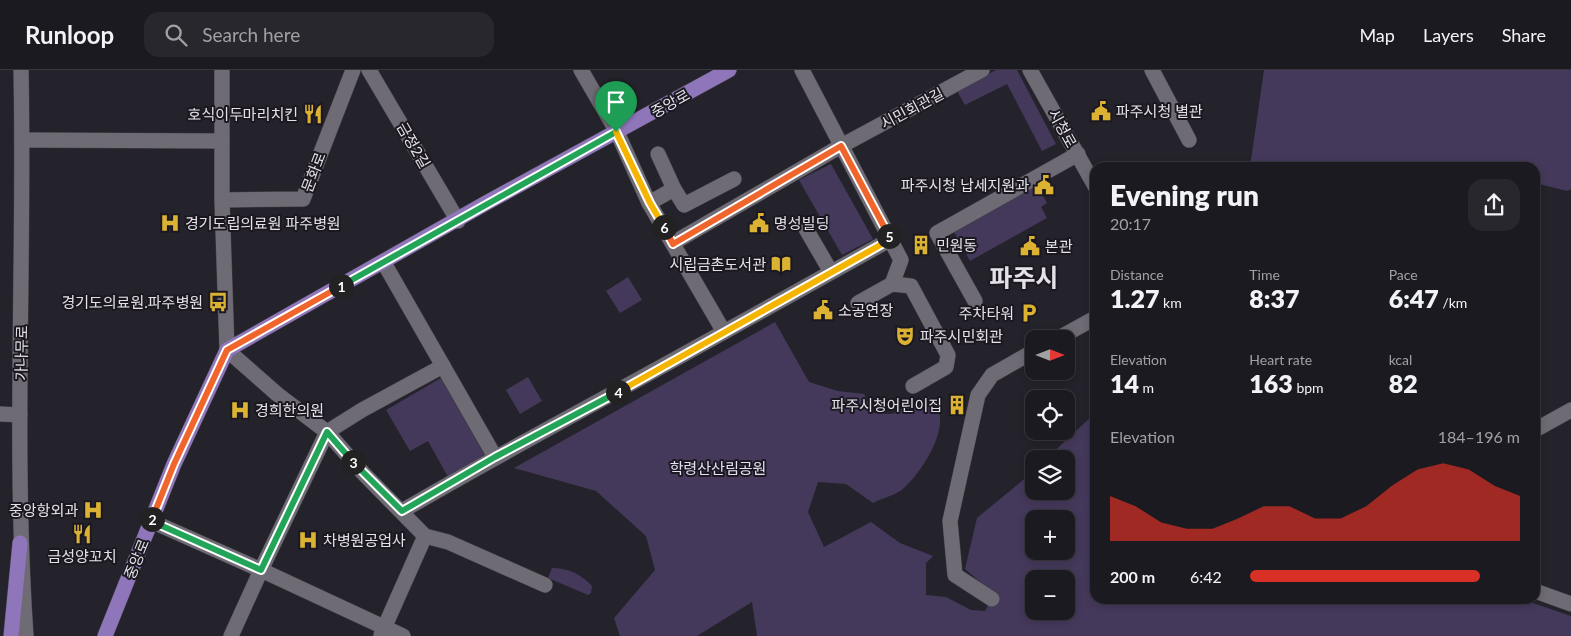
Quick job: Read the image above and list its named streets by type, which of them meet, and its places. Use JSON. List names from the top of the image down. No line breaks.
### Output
{"streets":{"main road":["중앙로"],"street":["시민회관길","시청로","금정2길","문화로","가나무로"]},"crossings":[["중앙로","금정2길"]],"districts":["파주시"],"parks":["학령산산림공원"],"places":{"public building":["파주시청 별관","파주시청 납세지원과","명성빌딩","본관","소공연장"],"restaurant":["호식이두마리치킨","금성양꼬치"],"hospital":["경기도립의료원 파주병원","경희한의원","중앙항외과","차병원공업사"],"building":["민원동","파주시청어린이집"],"library":["시립금촌도서관"],"bus stop":["경기도의료원.파주병원"],"parking":["주차타워"],"theatre":["파주시민회관"]},"north":"right","page":{"header":"Runloop","search":"Search here","nav":["Map","Layers","Share"],"heading":["Evening run","20:17"],"pins":["6","5","1","4","3","2"],"stats":[["Distance","1.27 km"],["Time","8:37"],["Pace","6:47 /km"],["Elevation","14 m"],["Heart rate","163 bpm"],["kcal","82"]],"map_buttons":["+","−"],"chart":["Elevation","184–196 m"],"list":[{"name":"200 m","note":"6:42"}]}}
